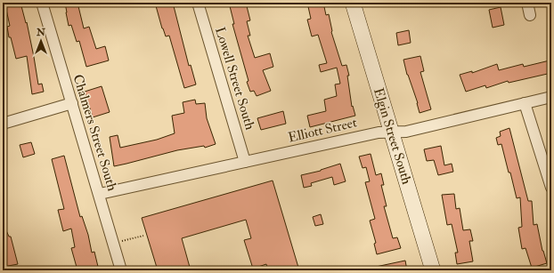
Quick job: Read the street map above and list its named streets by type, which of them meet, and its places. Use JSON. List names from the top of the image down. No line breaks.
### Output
{"streets":{"street":["Lowell Street South","Elliott Street","Chalmers Street South","Elgin Street South"]},"crossings":[["Lowell Street South","Elliott Street"],["Elliott Street","Chalmers Street South"],["Elliott Street","Elgin Street South"]],"north":"top"}
